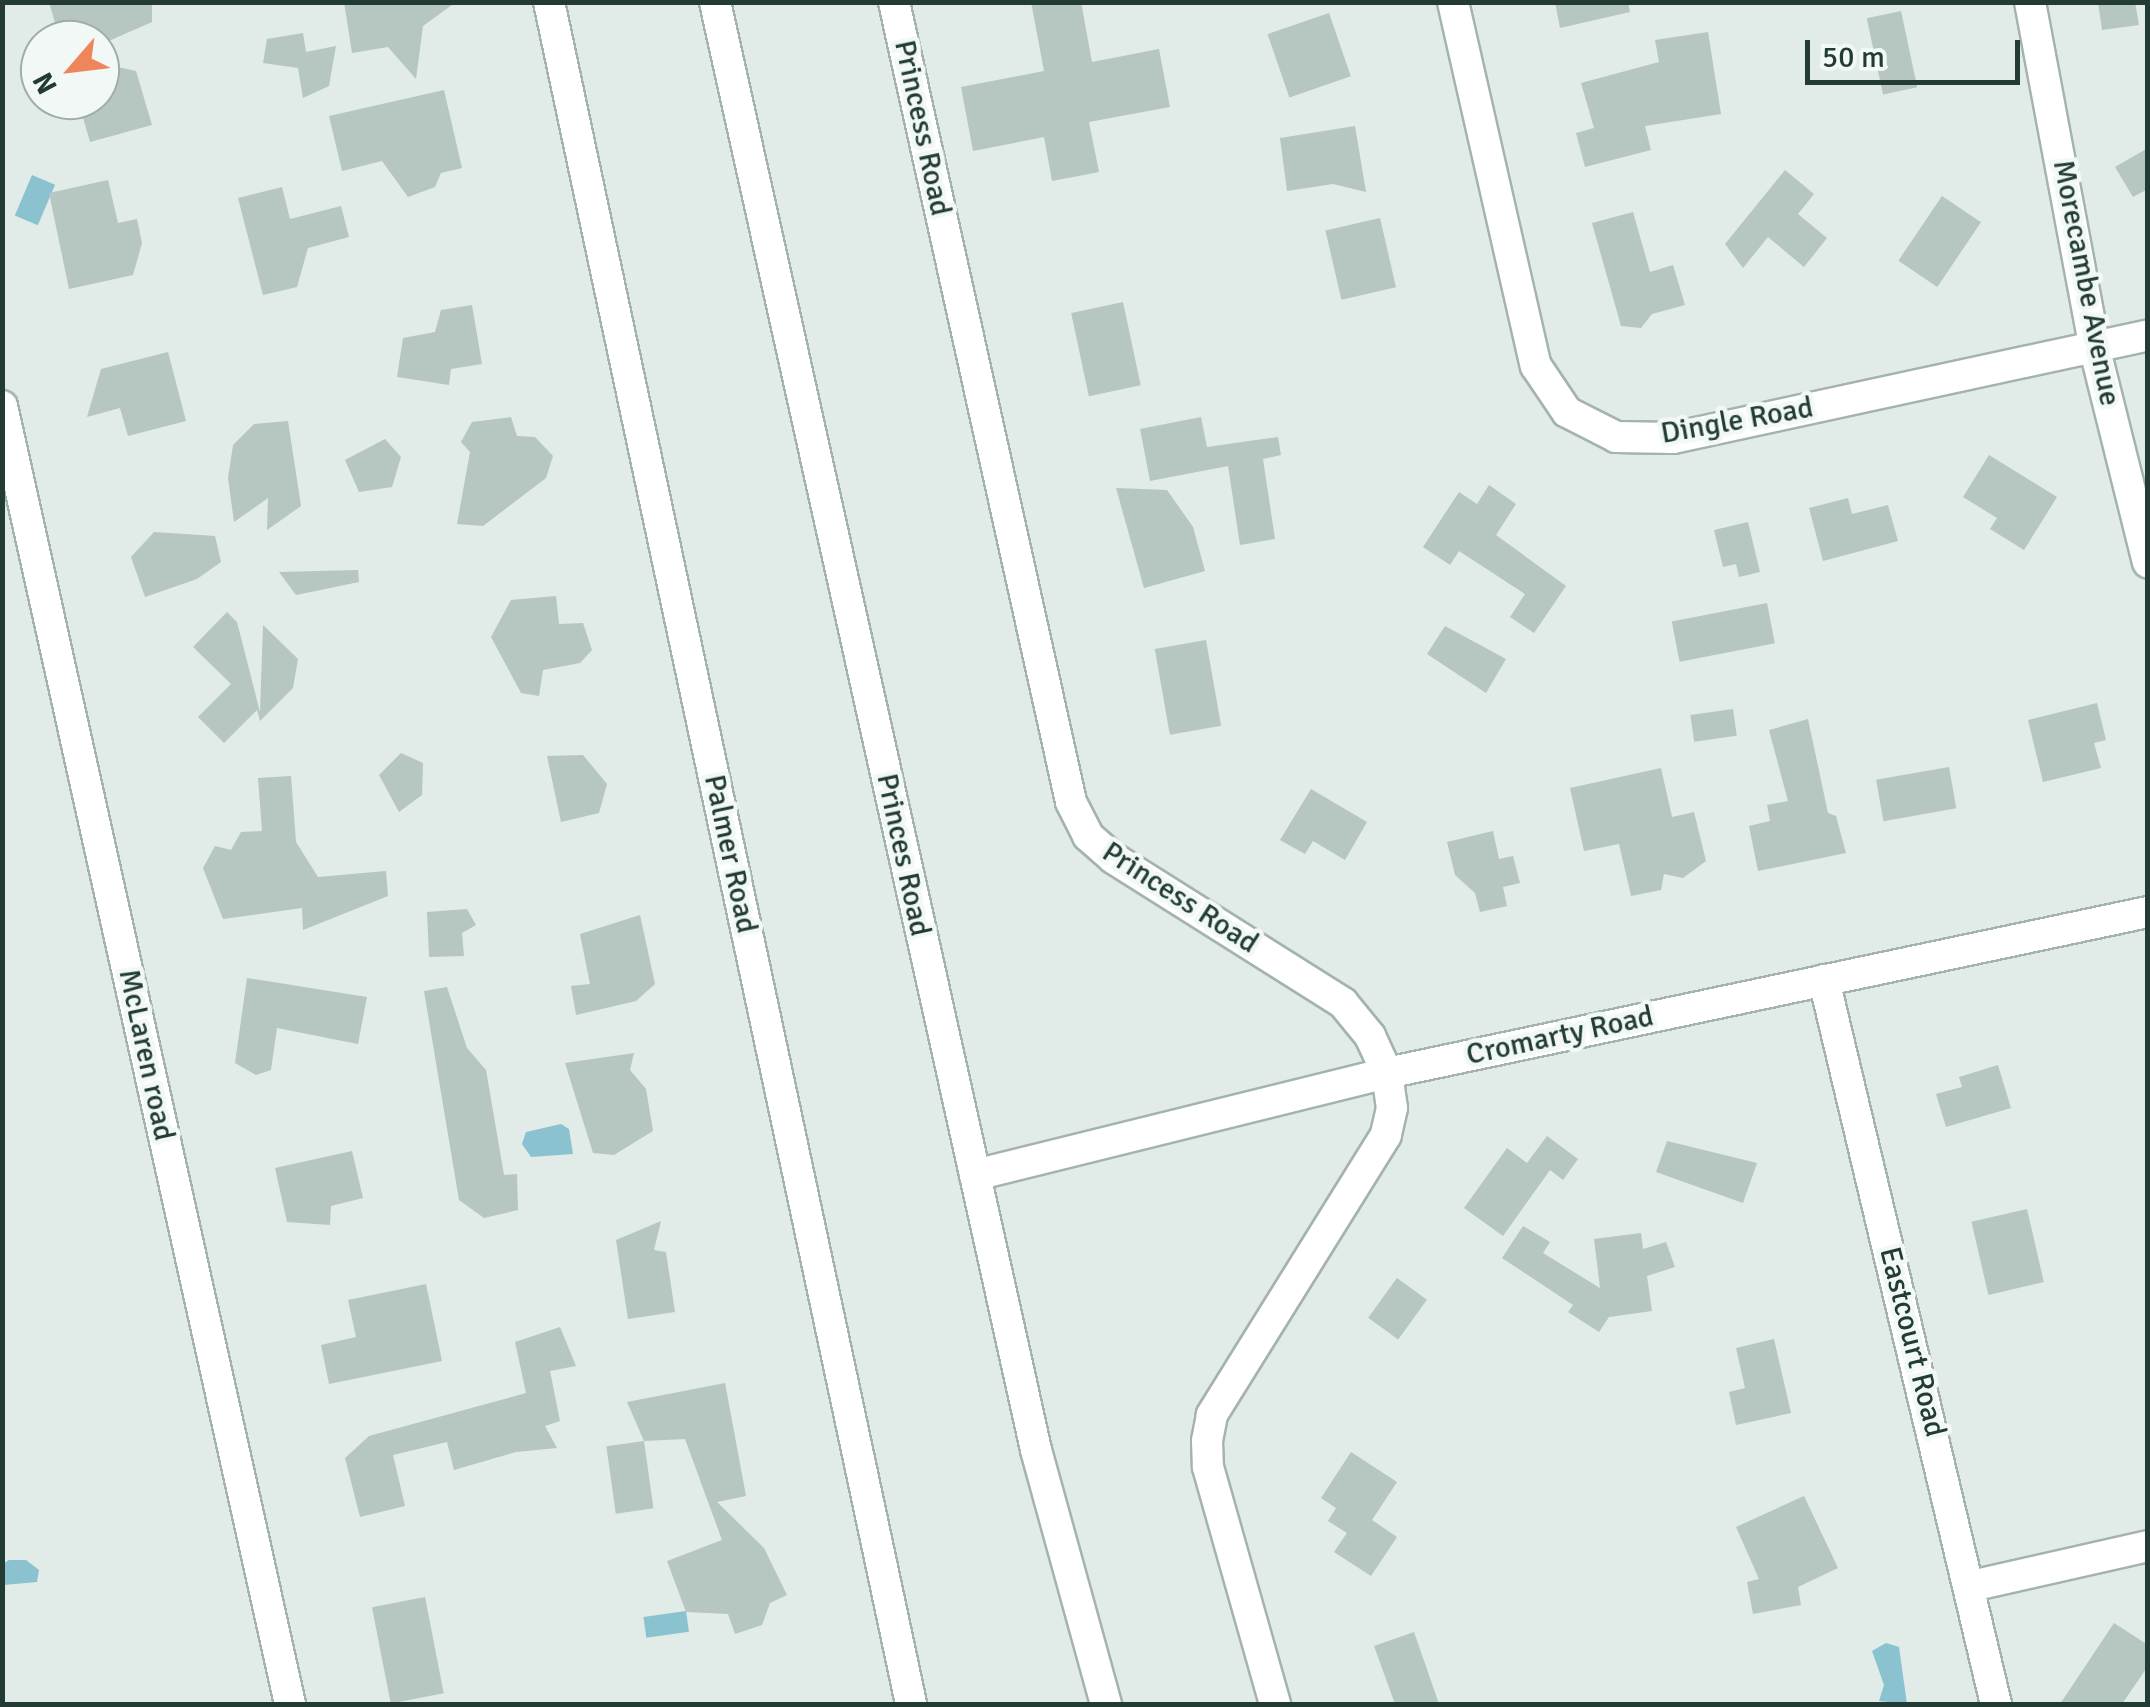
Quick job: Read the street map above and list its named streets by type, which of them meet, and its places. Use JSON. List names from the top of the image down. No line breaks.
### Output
{"streets":{"street":["Princess Road","Morecambe Avenue","Dingle Road","Palmer Road","Princes Road","Cromarty Road","McLaren road","Eastcourt Road"]},"crossings":[["Princess Road","Cromarty Road"],["Morecambe Avenue","Dingle Road"],["Princes Road","Cromarty Road"],["Cromarty Road","Eastcourt Road"]],"scale_bar":"50 m","north":"bottom left"}
